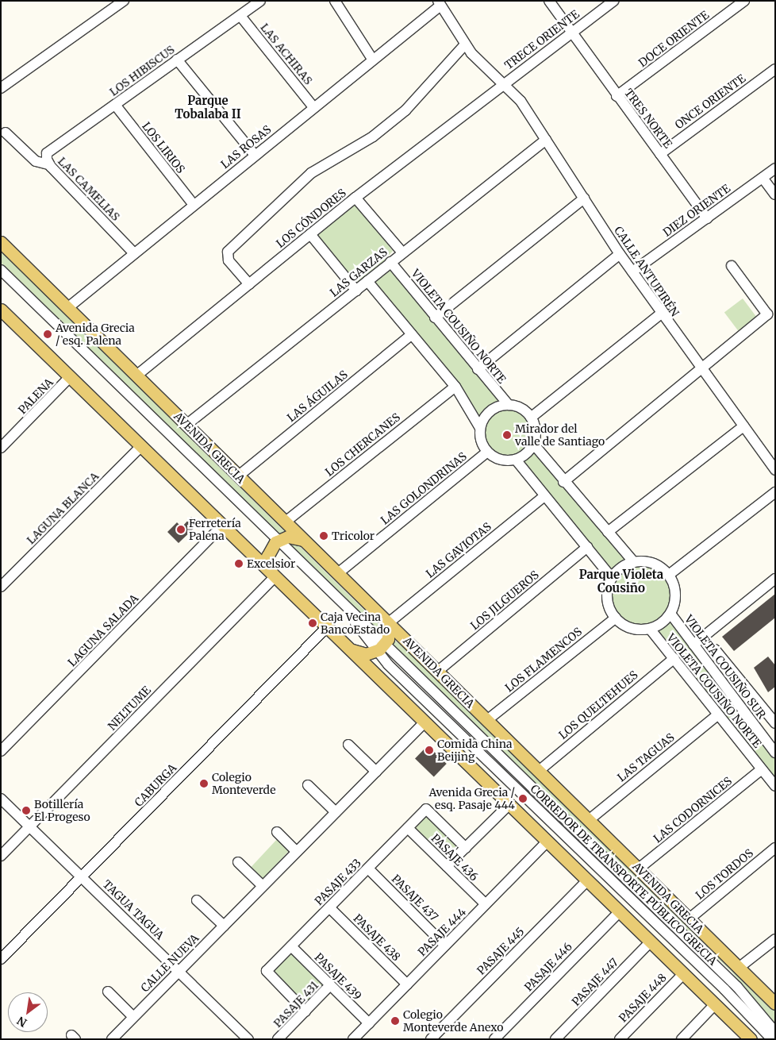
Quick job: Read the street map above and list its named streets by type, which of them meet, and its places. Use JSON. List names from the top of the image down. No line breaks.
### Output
{"streets":{"main road":["AVENIDA GRECIA"],"street":["DOCE ORIENTE","TRECE ORIENTE","LAS ACHIRAS","LOS HIBISCUS","ONCE ORIENTE","TRES NORTE","LAS ROSAS","LOS LIRIOS","LAS CAMELIAS","DIEZ ORIENTE","LOS CÓNDORES","CALLE ANTUPIRÉN","LAS GARZAS","VIOLETA COUSIÑO NORTE","PALENA","LAS ÁGUILAS","LOS CHERCANES","LAS GOLONDRINAS","LAGUNA BLANCA","LAS GAVIOTAS","LOS JILGUEROS","LAGUNA SALADA","LOS FLAMENCOS","VIOLETA COUSIÑO SUR","LOS QUELTEHUES","NELTUME","LAS TAGUAS","CABURGA","LAS CODORNICES","PASAJE 436","LOS TORDOS","CORREDOR DE TRANSPORTE PÚBLICO GRECIA","PASAJE 433","PASAJE 437","TAGUA TAGUA","PASAJE 444","PASAJE 438","PASAJE 445","CALLE NUEVA","PASAJE 446","PASAJE 439","PASAJE 447","PASAJE 448","PASAJE 431"]},"crossings":[["DOCE ORIENTE","TRES NORTE"],["TRECE ORIENTE","TRES NORTE"],["TRECE ORIENTE","LOS CÓNDORES"],["TRECE ORIENTE","CALLE ANTUPIRÉN"],["LAS ACHIRAS","LOS HIBISCUS"],["LAS ACHIRAS","LAS ROSAS"],["LOS HIBISCUS","LOS LIRIOS"],["LOS HIBISCUS","LAS CAMELIAS"],["ONCE ORIENTE","TRES NORTE"],["TRES NORTE","DIEZ ORIENTE"],["LAS ROSAS","LOS LIRIOS"],["LAS ROSAS","LAS CAMELIAS"],["LAS ROSAS","CALLE ANTUPIRÉN"],["LAS ROSAS","AVENIDA GRECIA"],["DIEZ ORIENTE","CALLE ANTUPIRÉN"],["LOS CÓNDORES","CALLE ANTUPIRÉN"],["LOS CÓNDORES","AVENIDA GRECIA"],["CALLE ANTUPIRÉN","LAS GARZAS"],["LAS GARZAS","VIOLETA COUSIÑO NORTE"],["LAS GARZAS","AVENIDA GRECIA"],["VIOLETA COUSIÑO NORTE","LAS GOLONDRINAS"],["VIOLETA COUSIÑO NORTE","LOS FLAMENCOS"],["VIOLETA COUSIÑO NORTE","VIOLETA COUSIÑO SUR"],["VIOLETA COUSIÑO NORTE","LOS QUELTEHUES"],["VIOLETA COUSIÑO NORTE","LAS TAGUAS"],["VIOLETA COUSIÑO NORTE","LAS CODORNICES"],["LAS ÁGUILAS","AVENIDA GRECIA"],["LOS CHERCANES","AVENIDA GRECIA"],["AVENIDA GRECIA","LAS GOLONDRINAS"],["AVENIDA GRECIA","LAS GAVIOTAS"],["AVENIDA GRECIA","LOS JILGUEROS"],["AVENIDA GRECIA","LOS FLAMENCOS"],["AVENIDA GRECIA","LOS QUELTEHUES"],["AVENIDA GRECIA","LAS TAGUAS"],["AVENIDA GRECIA","LAS CODORNICES"],["AVENIDA GRECIA","LOS TORDOS"],["LOS FLAMENCOS","VIOLETA COUSIÑO SUR"],["NELTUME","TAGUA TAGUA"],["CABURGA","TAGUA TAGUA"],["PASAJE 436","PASAJE 433"],["PASAJE 436","PASAJE 444"],["PASAJE 433","PASAJE 437"],["PASAJE 433","PASAJE 438"],["PASAJE 433","PASAJE 439"],["PASAJE 433","PASAJE 431"],["PASAJE 437","PASAJE 444"],["TAGUA TAGUA","CALLE NUEVA"],["PASAJE 444","PASAJE 438"],["PASAJE 444","PASAJE 439"],["PASAJE 439","PASAJE 431"]],"districts":["Parque Tobalaba II","Parque Violeta Cousiño"],"places":["Avenida Grecia / esq. Palena","Mirador del valle de Santiago","Ferretería Palena","Tricolor","Excelsior","Caja Vecina BancoEstado","Comida China Beijing","Colegio Monteverde","Avenida Grecia / esq. Pasaje 444","Botillería El Progeso","Colegio Monteverde Anexo"],"north":"bottom left"}
